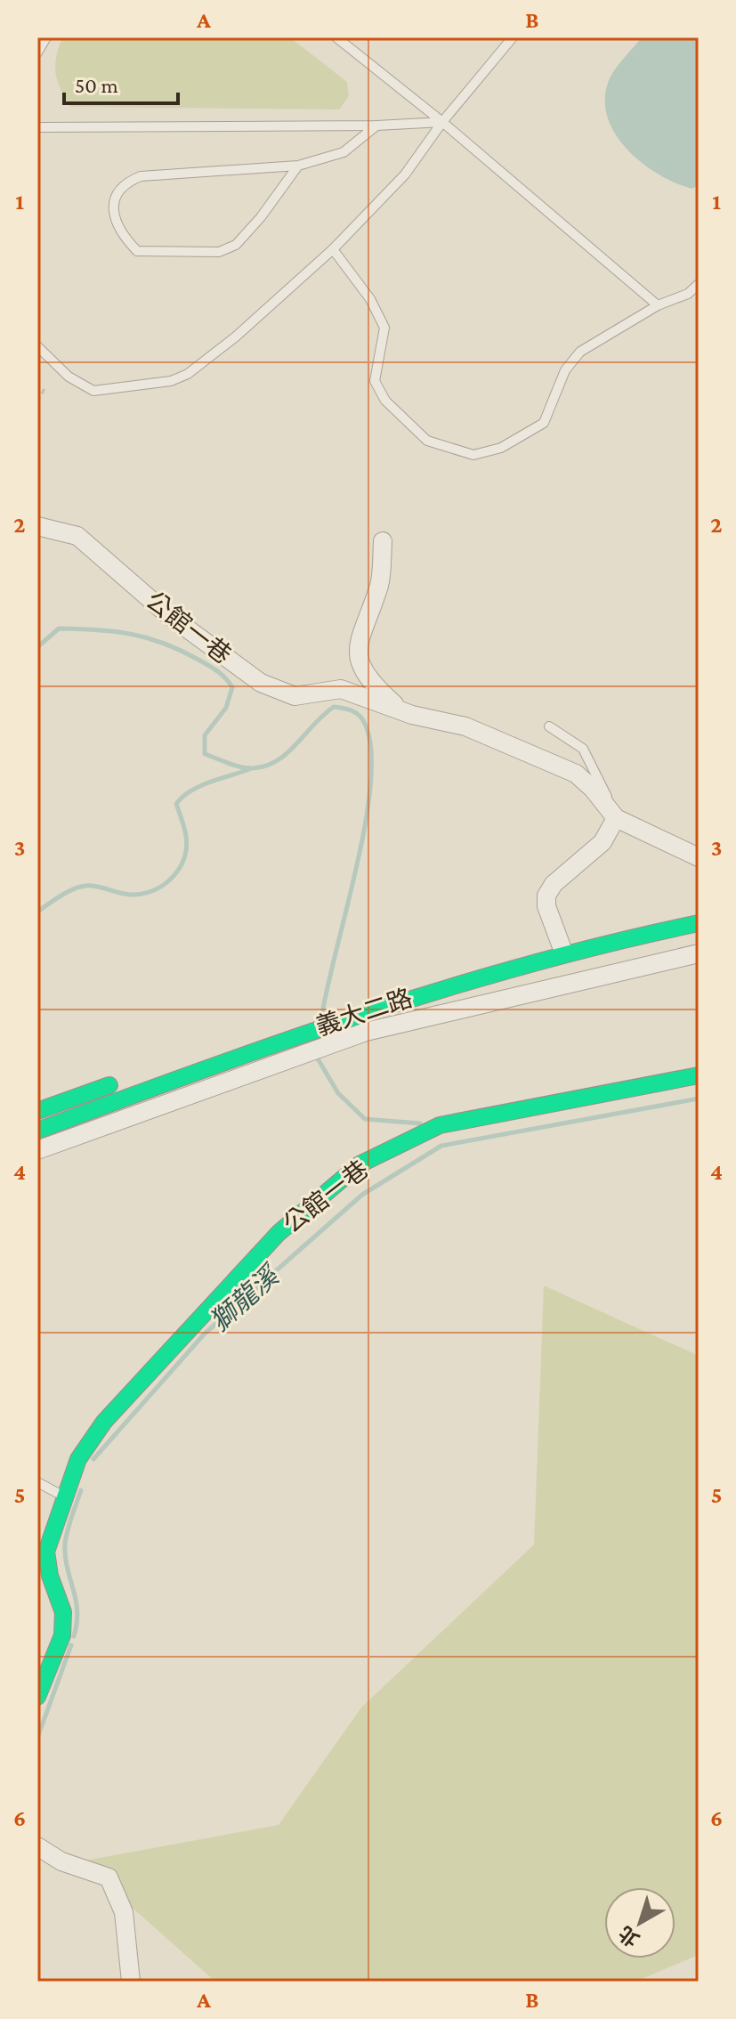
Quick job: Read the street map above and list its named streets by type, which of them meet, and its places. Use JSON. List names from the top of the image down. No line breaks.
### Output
{"streets":{"street":["公館一巷","義大二路"]},"water":["獅龍溪"],"scale_bar":"50 m","north":"bottom left","grid":{"columns":["A","B"],"rows":["1","2","3","4","5","6"]}}
